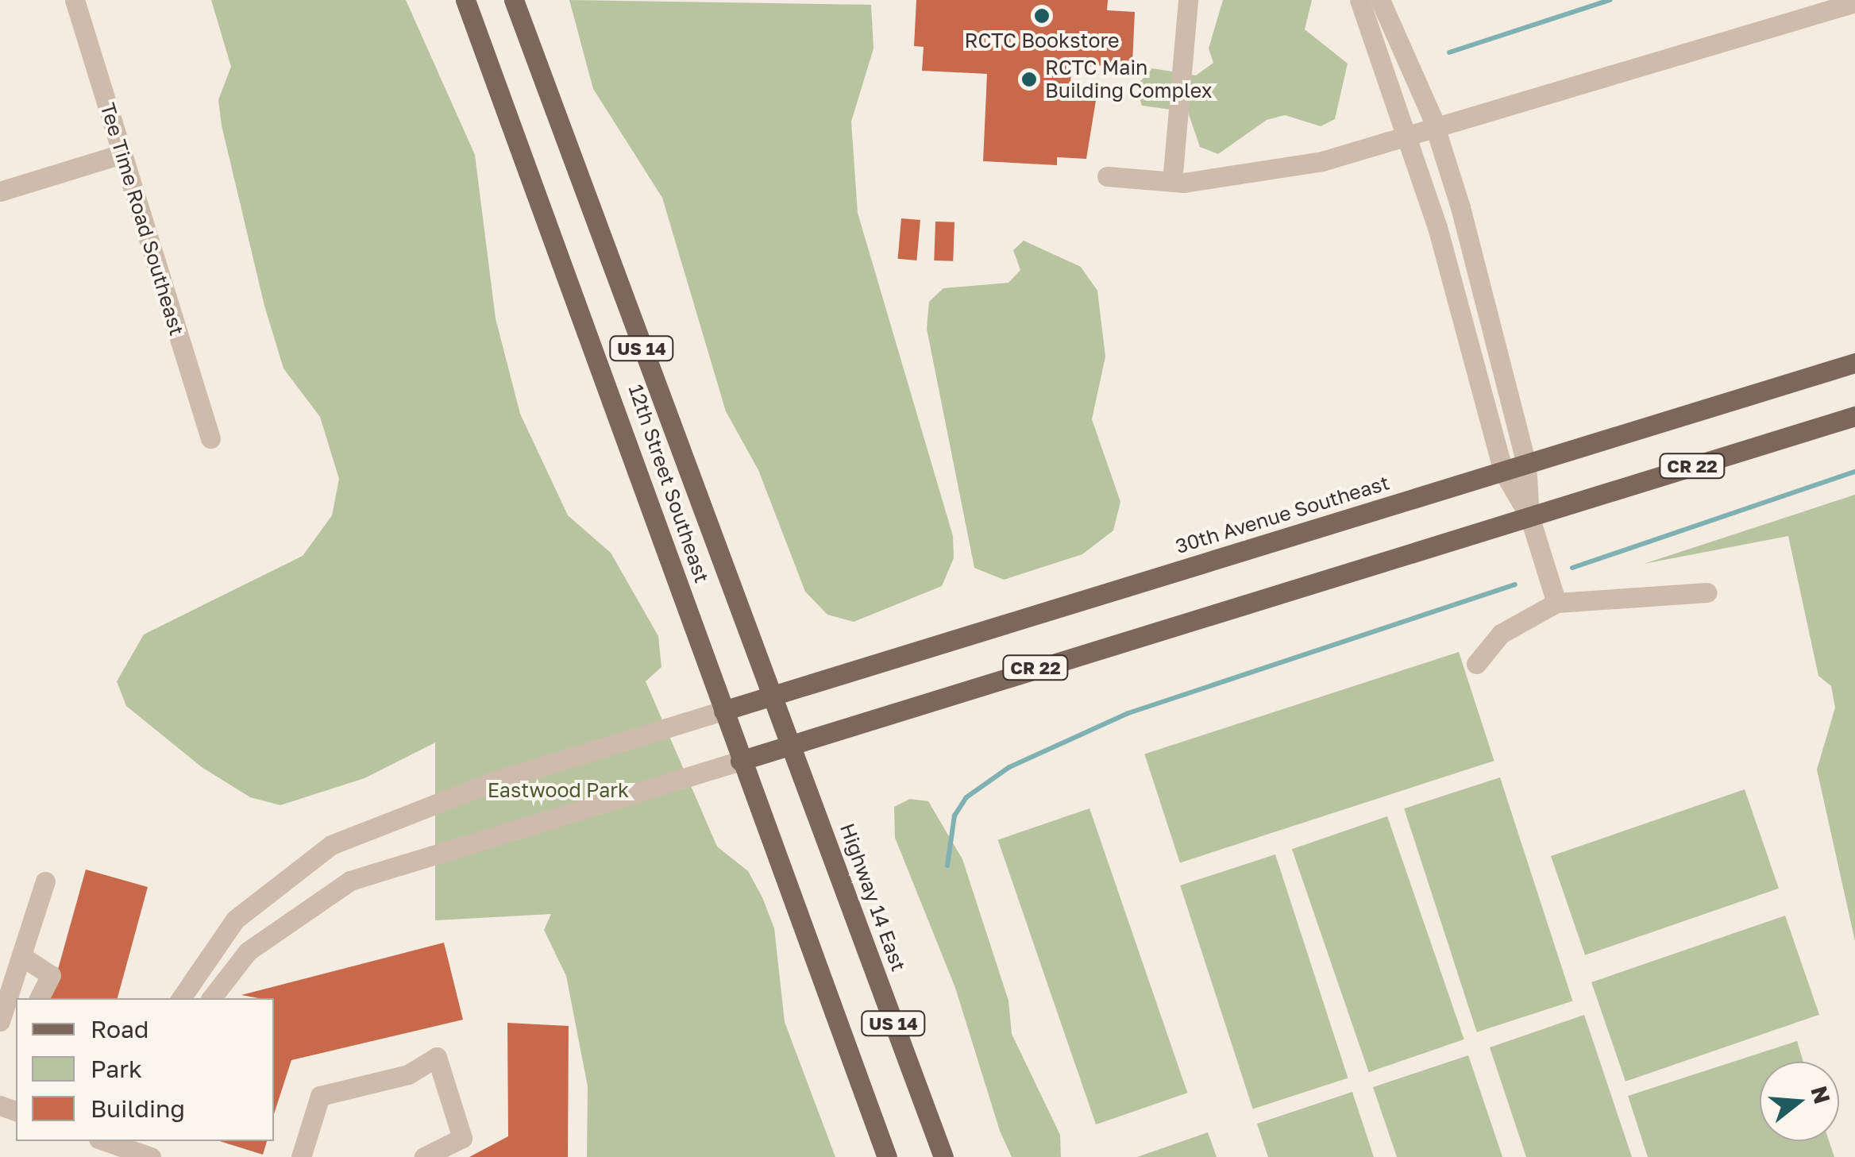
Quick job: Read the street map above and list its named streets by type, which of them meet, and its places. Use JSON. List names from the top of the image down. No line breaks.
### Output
{"streets":{"main road":["US 14","CR 22","12th Street Southeast","30th Avenue Southeast","Highway 14 East"],"street":["Tee Time Road Southeast"]},"crossings":[["US 14","CR 22"],["US 14","12th Street Southeast"],["CR 22","12th Street Southeast"],["CR 22","Highway 14 East"],["12th Street Southeast","30th Avenue Southeast"],["12th Street Southeast","Highway 14 East"]],"parks":["Eastwood Park"],"places":["RCTC Bookstore","RCTC Main Building Complex"],"legend":["Road","Park","Building"],"north":"right"}
